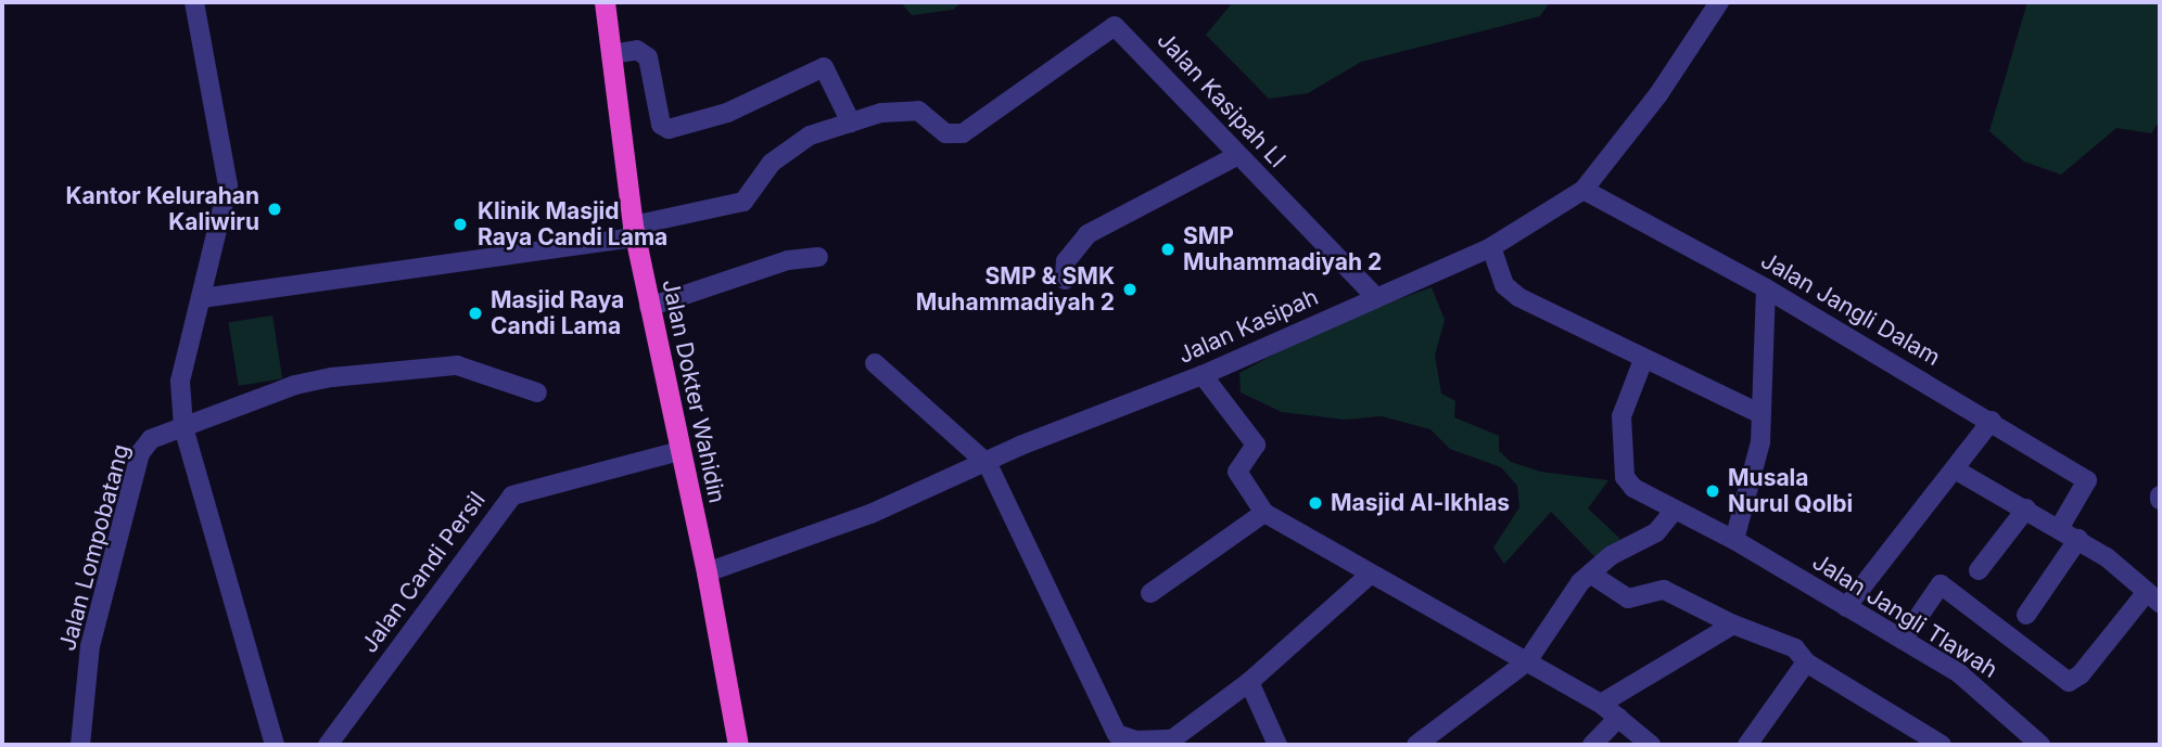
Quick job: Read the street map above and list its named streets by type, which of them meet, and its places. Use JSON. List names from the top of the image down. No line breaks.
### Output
{"streets":{"highway":["Jalan Dokter Wahidin"],"street":["Jalan Kasipah Ll","Jalan Jangli Dalam","Jalan Kasipah","Jalan Lompobatang","Jalan Candi Persil","Jalan Jangli Tlawah"]},"crossings":[["Jalan Kasipah Ll","Jalan Kasipah"],["Jalan Kasipah Ll","Jalan Dokter Wahidin"],["Jalan Jangli Dalam","Jalan Kasipah"],["Jalan Kasipah","Jalan Dokter Wahidin"],["Jalan Dokter Wahidin","Jalan Candi Persil"]],"places":["Kantor Kelurahan Kaliwiru","Klinik Masjid Raya Candi Lama","SMP Muhammadiyah 2","SMP & SMK Muhammadiyah 2","Masjid Raya Candi Lama","Musala Nurul Qolbi","Masjid Al-Ikhlas"]}
